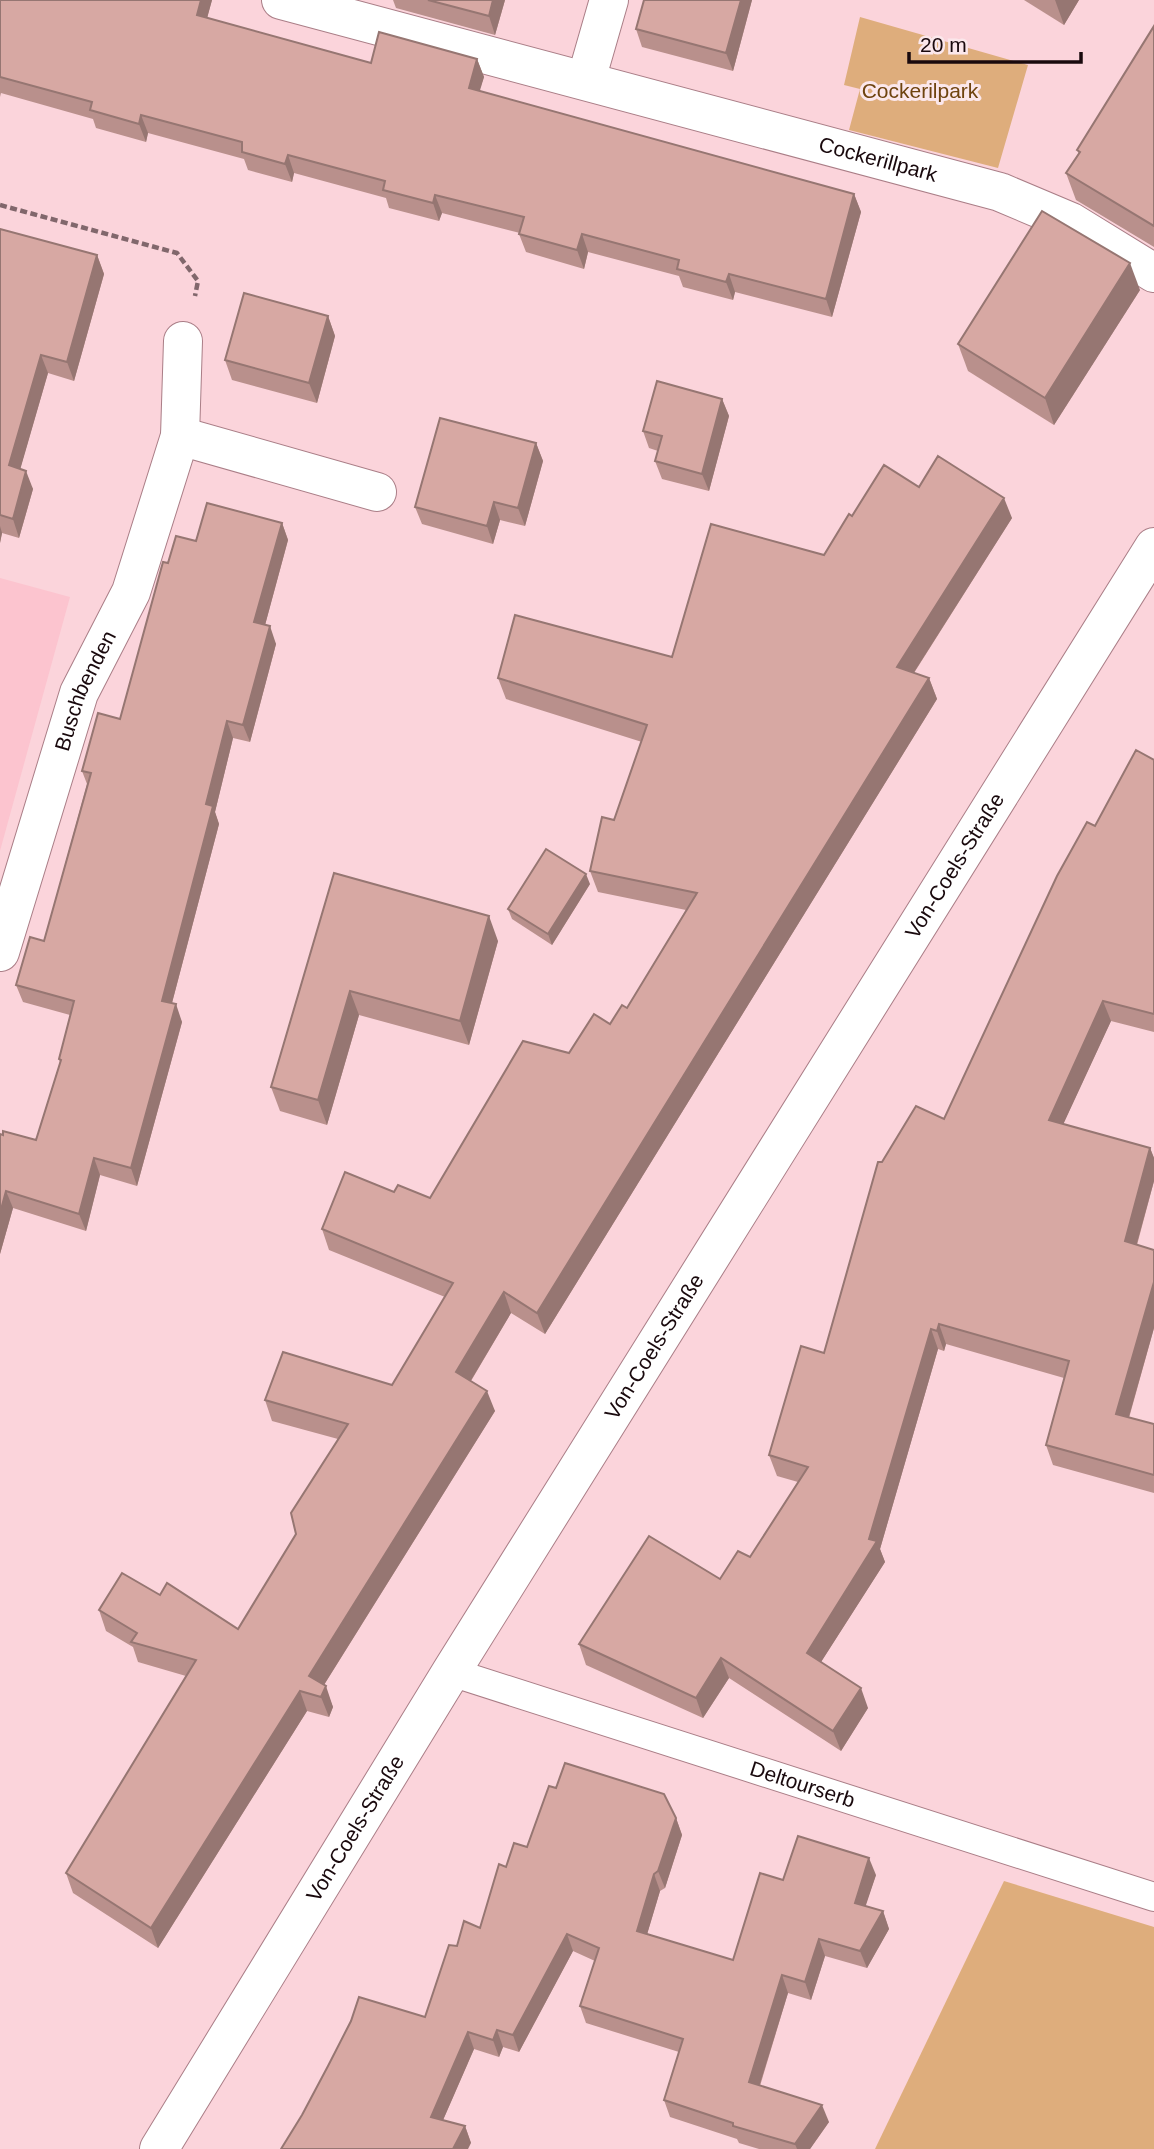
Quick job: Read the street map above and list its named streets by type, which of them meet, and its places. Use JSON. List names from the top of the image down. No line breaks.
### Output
{"streets":{"street":["Cockerillpark","Buschbenden","Von-Coels-Straße"],"lane":["Deltourserb"]},"crossings":[["Von-Coels-Straße","Deltourserb"]],"parks":["Cockerilpark"],"scale_bar":"20 m"}
